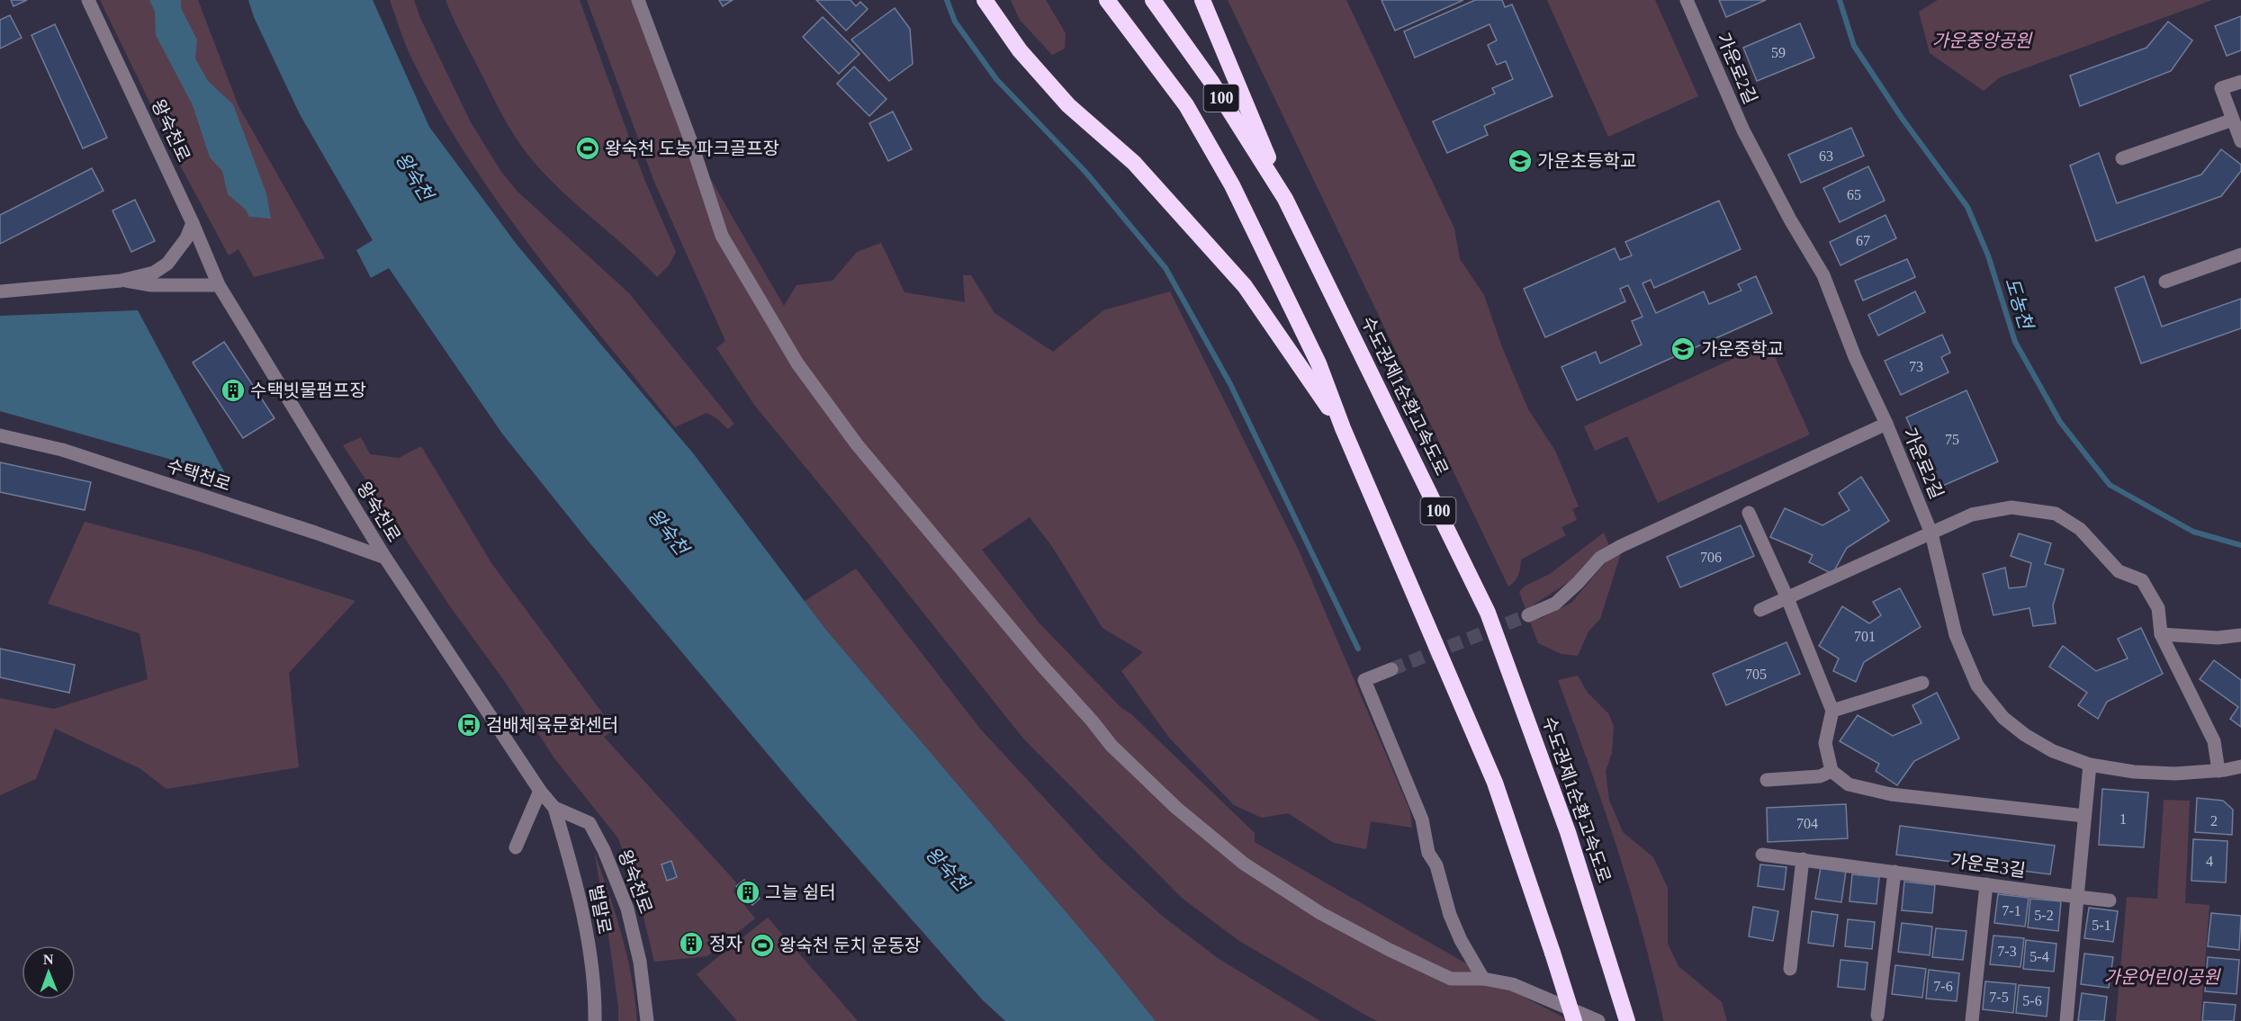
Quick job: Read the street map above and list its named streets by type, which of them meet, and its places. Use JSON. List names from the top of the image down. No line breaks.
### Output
{"streets":{"highway":["100","수도권제1순환고속도로"],"street":["가운로2길","왕숙천로","수택천로","가운로3길","벌말로"]},"crossings":[["왕숙천로","수택천로"],["왕숙천로","벌말로"]],"water":["왕숙천","도농천"],"parks":["가운중앙공원","가운어린이공원"],"places":{"sports":["왕숙천 도농 파크골프장","왕숙천 둔치 운동장"],"school or university":["가운초등학교","가운중학교"],"building":["수택빗물펌프장","그늘 쉼터","정자"],"bus stop":["검배체육문화센터"]},"house_numbers":["59","63","65","67","73","75","706","701","705","1","2","704","4","7-1","5-2","5-1","7-3","5-4","7-6","7-5","5-6"],"north":"top"}
